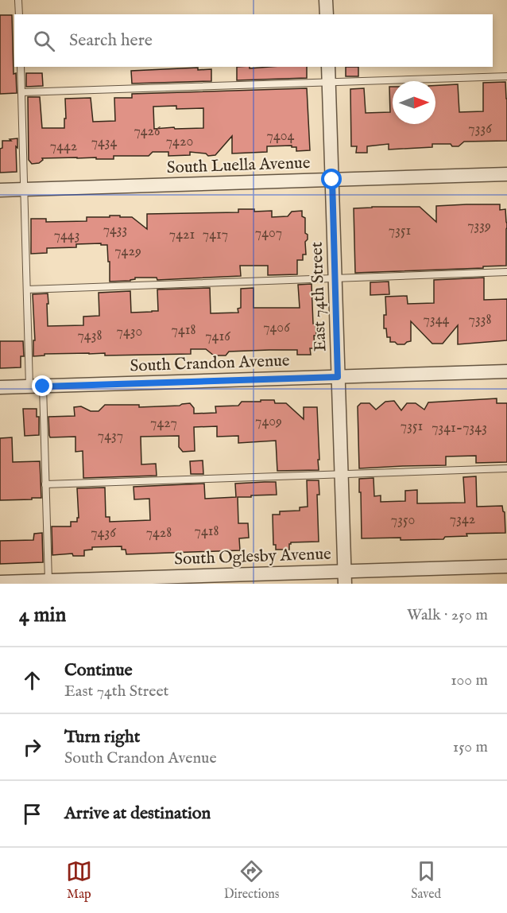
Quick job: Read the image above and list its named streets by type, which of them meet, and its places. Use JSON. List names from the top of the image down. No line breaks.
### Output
{"streets":{"street":["South Luella Avenue","East 74th Street","South Crandon Avenue","South Oglesby Avenue"]},"crossings":[["South Luella Avenue","East 74th Street"],["East 74th Street","South Crandon Avenue"],["East 74th Street","South Oglesby Avenue"]],"house_numbers":["7336","7426","7404","7420","7434","7442","7339","7433","7351","7407","7421","7417","7443","7429","7344","7338","7406","7418","7430","7438","7416","7409","7427","7351","7341-7343","7437","7342","7350","7418","7436","7428"],"north":"right","page":{"search":"Search here","heading":["4 min","Walk · 250 m"],"list":[["Continue","East 74th Street","100 m"],["Turn right","South Crandon Avenue","150 m"],"Arrive at destination"],"nav":["Map","Directions","Saved"]}}
